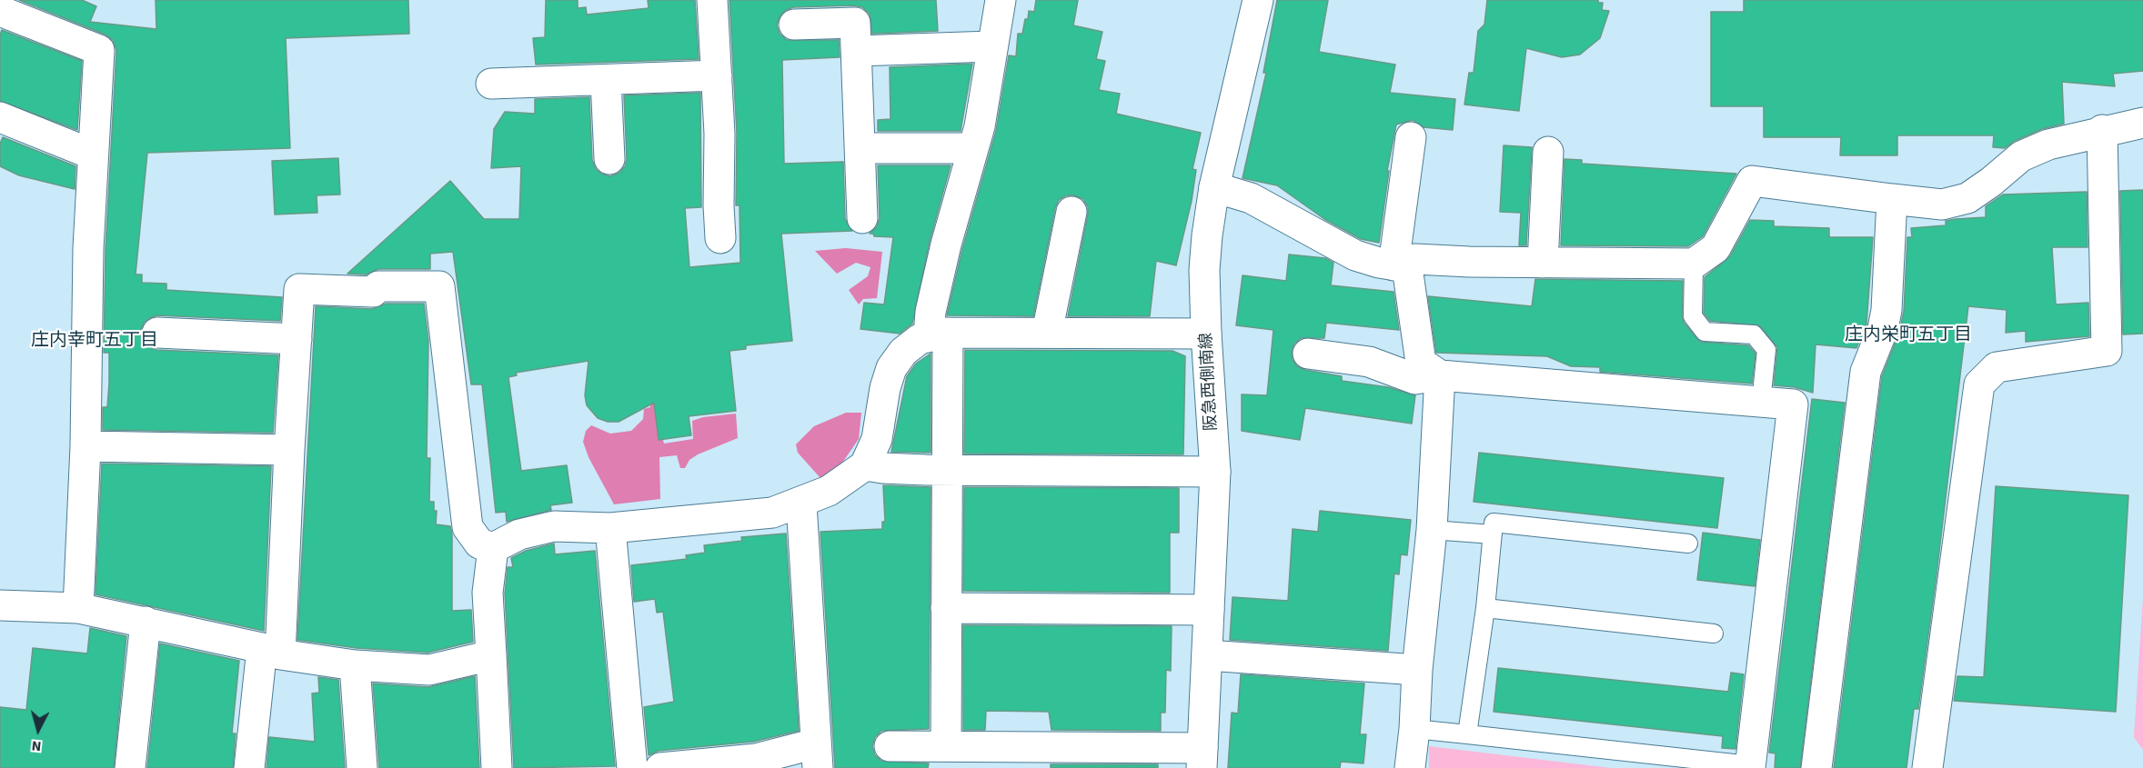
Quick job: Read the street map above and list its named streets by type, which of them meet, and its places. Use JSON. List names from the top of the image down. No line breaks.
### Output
{"streets":{"street":["阪急西側南線"]},"districts":["庄内栄町五丁目","庄内幸町五丁目"],"north":"bottom"}
